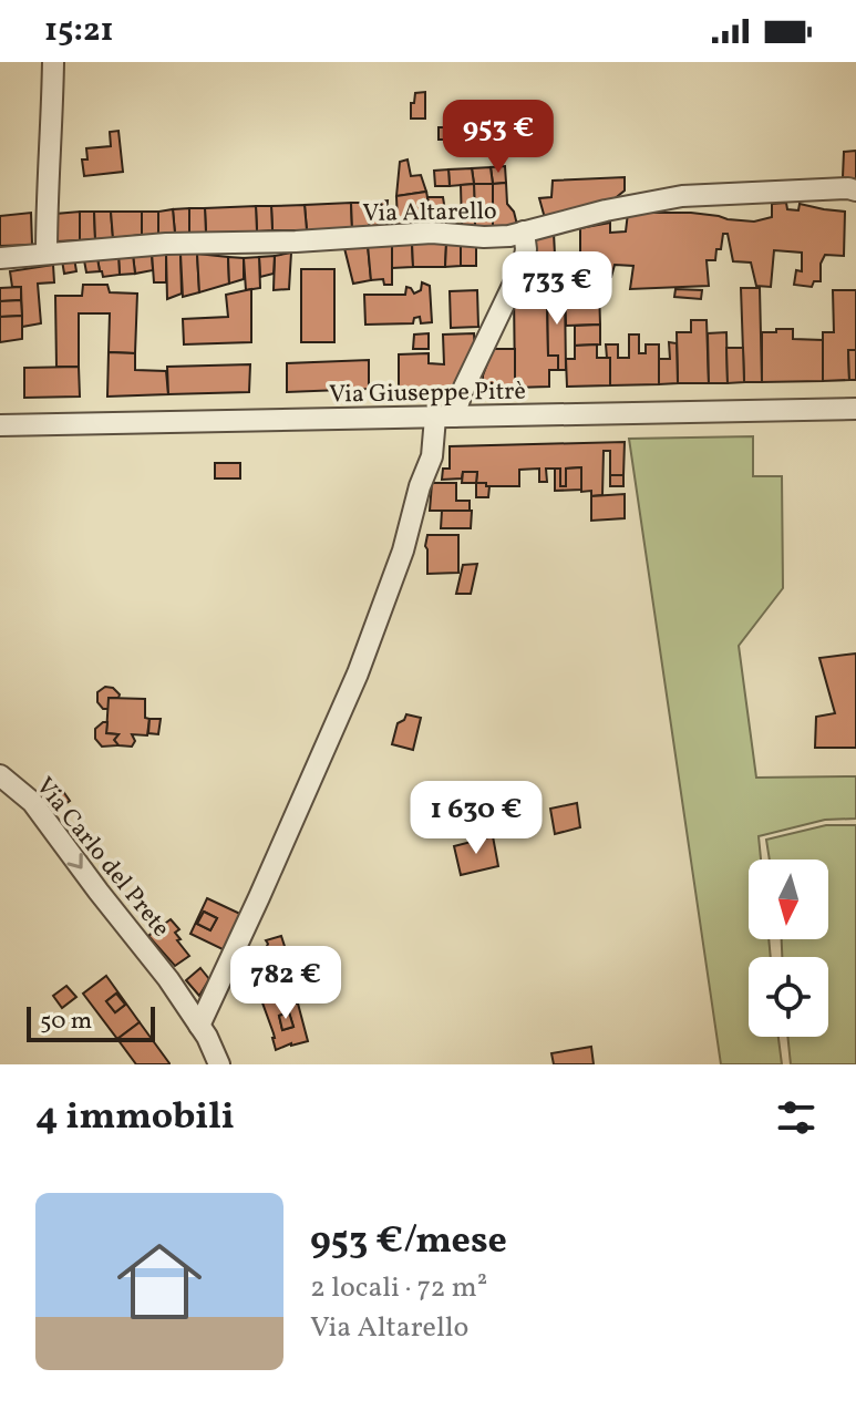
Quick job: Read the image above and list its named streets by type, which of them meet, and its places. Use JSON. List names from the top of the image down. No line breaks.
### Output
{"streets":{"street":["Via Altarello","Via Giuseppe Pitrè","Via Carlo del Prete"]},"one_way":["Via Carlo del Prete"],"scale_bar":"50 m","north":"bottom","page":{"status":"15:21","price":["953 €","733 €","1 630 €","782 €"],"scale":"50 m","heading":"4 immobili","list":[{"name":"953 €/mese","note":"2 locali · 72 m² · Via Altarello"}]}}
